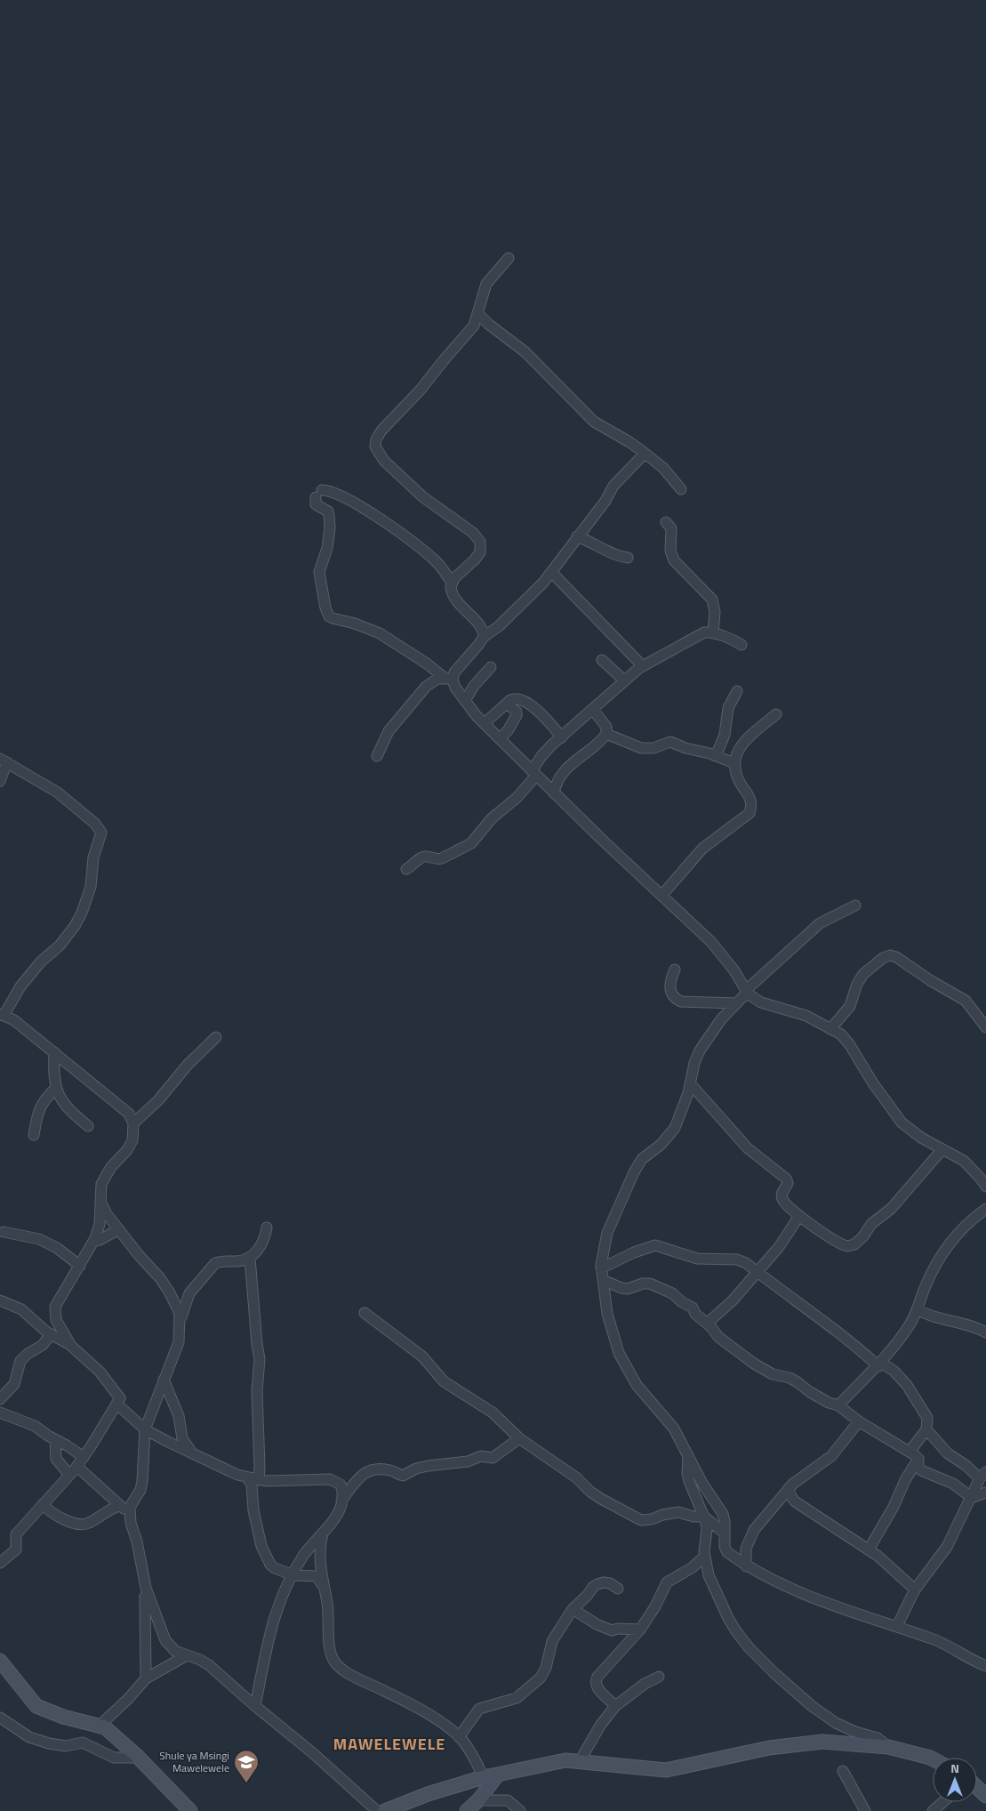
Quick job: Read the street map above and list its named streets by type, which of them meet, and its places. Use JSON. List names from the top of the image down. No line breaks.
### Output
{"districts":["MAWELEWELE"],"places":{"school or university":["Shule ya Msingi Mawelewele"]},"north":"top"}
